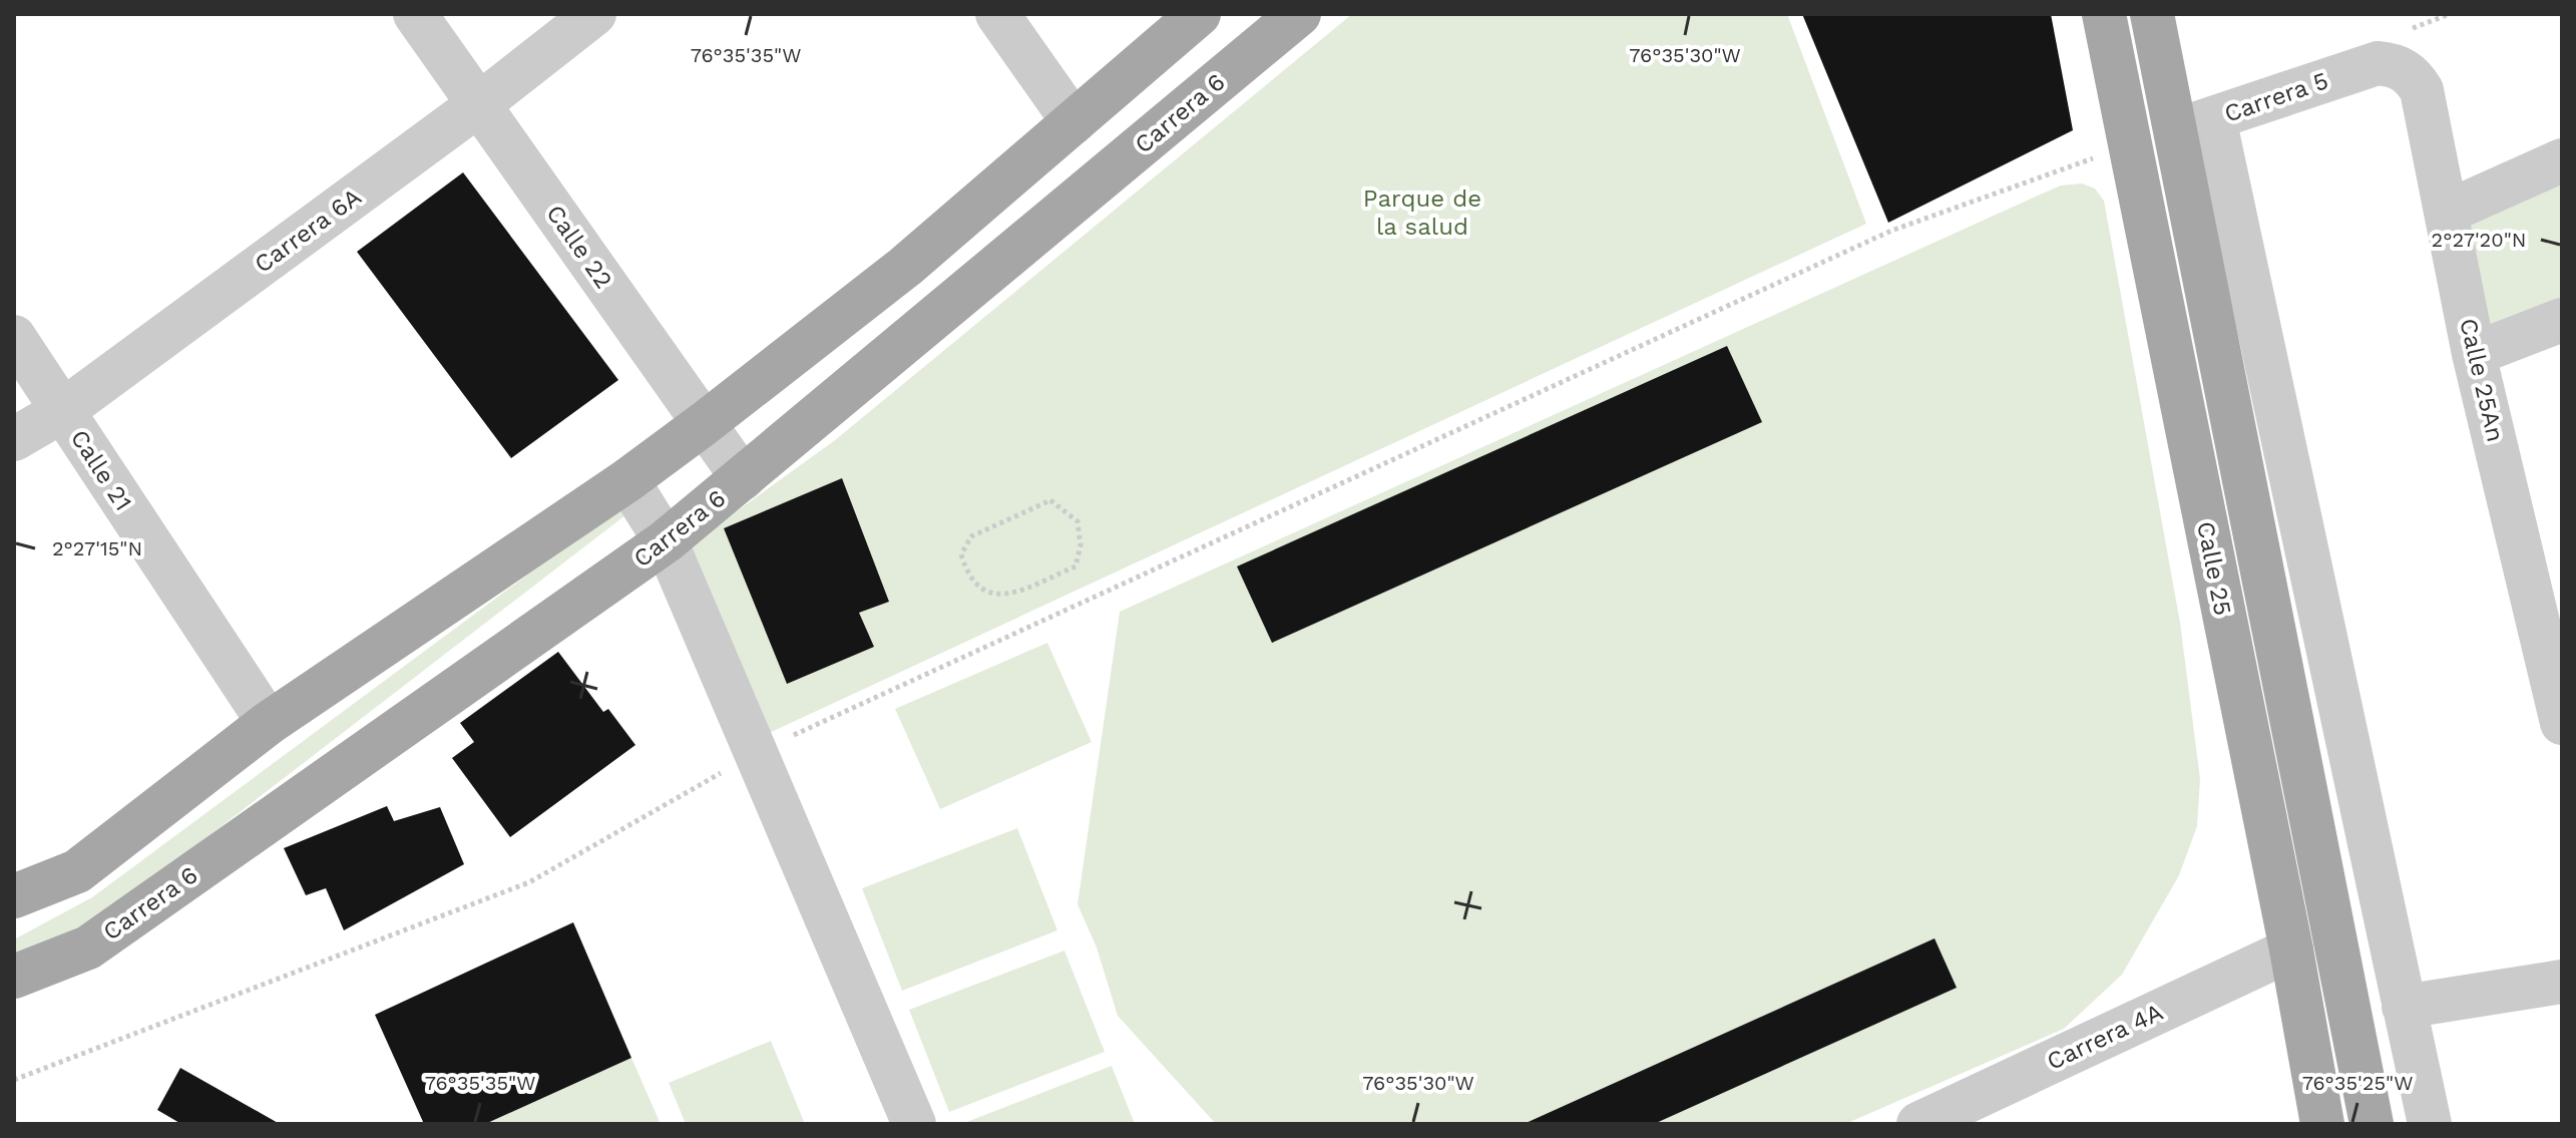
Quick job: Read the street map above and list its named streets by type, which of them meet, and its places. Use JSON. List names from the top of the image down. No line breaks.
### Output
{"streets":{"main road":["Carrera 6","Calle 25"],"street":["Carrera 5","Carrera 6A","Calle 22","Calle 25An","Calle 21","Carrera 4A"]},"crossings":[["Carrera 5","Calle 25An"],["Carrera 5","Calle 25"],["Carrera 6","Calle 22"],["Carrera 6A","Calle 22"],["Carrera 6A","Calle 21"],["Calle 25","Carrera 4A"]],"parks":["Parque de la salud"],"coordinates":["76°35'35\"W","76°35'30\"W","2°27'20\"N","2°27'15\"N","76°35'25\"W"]}
